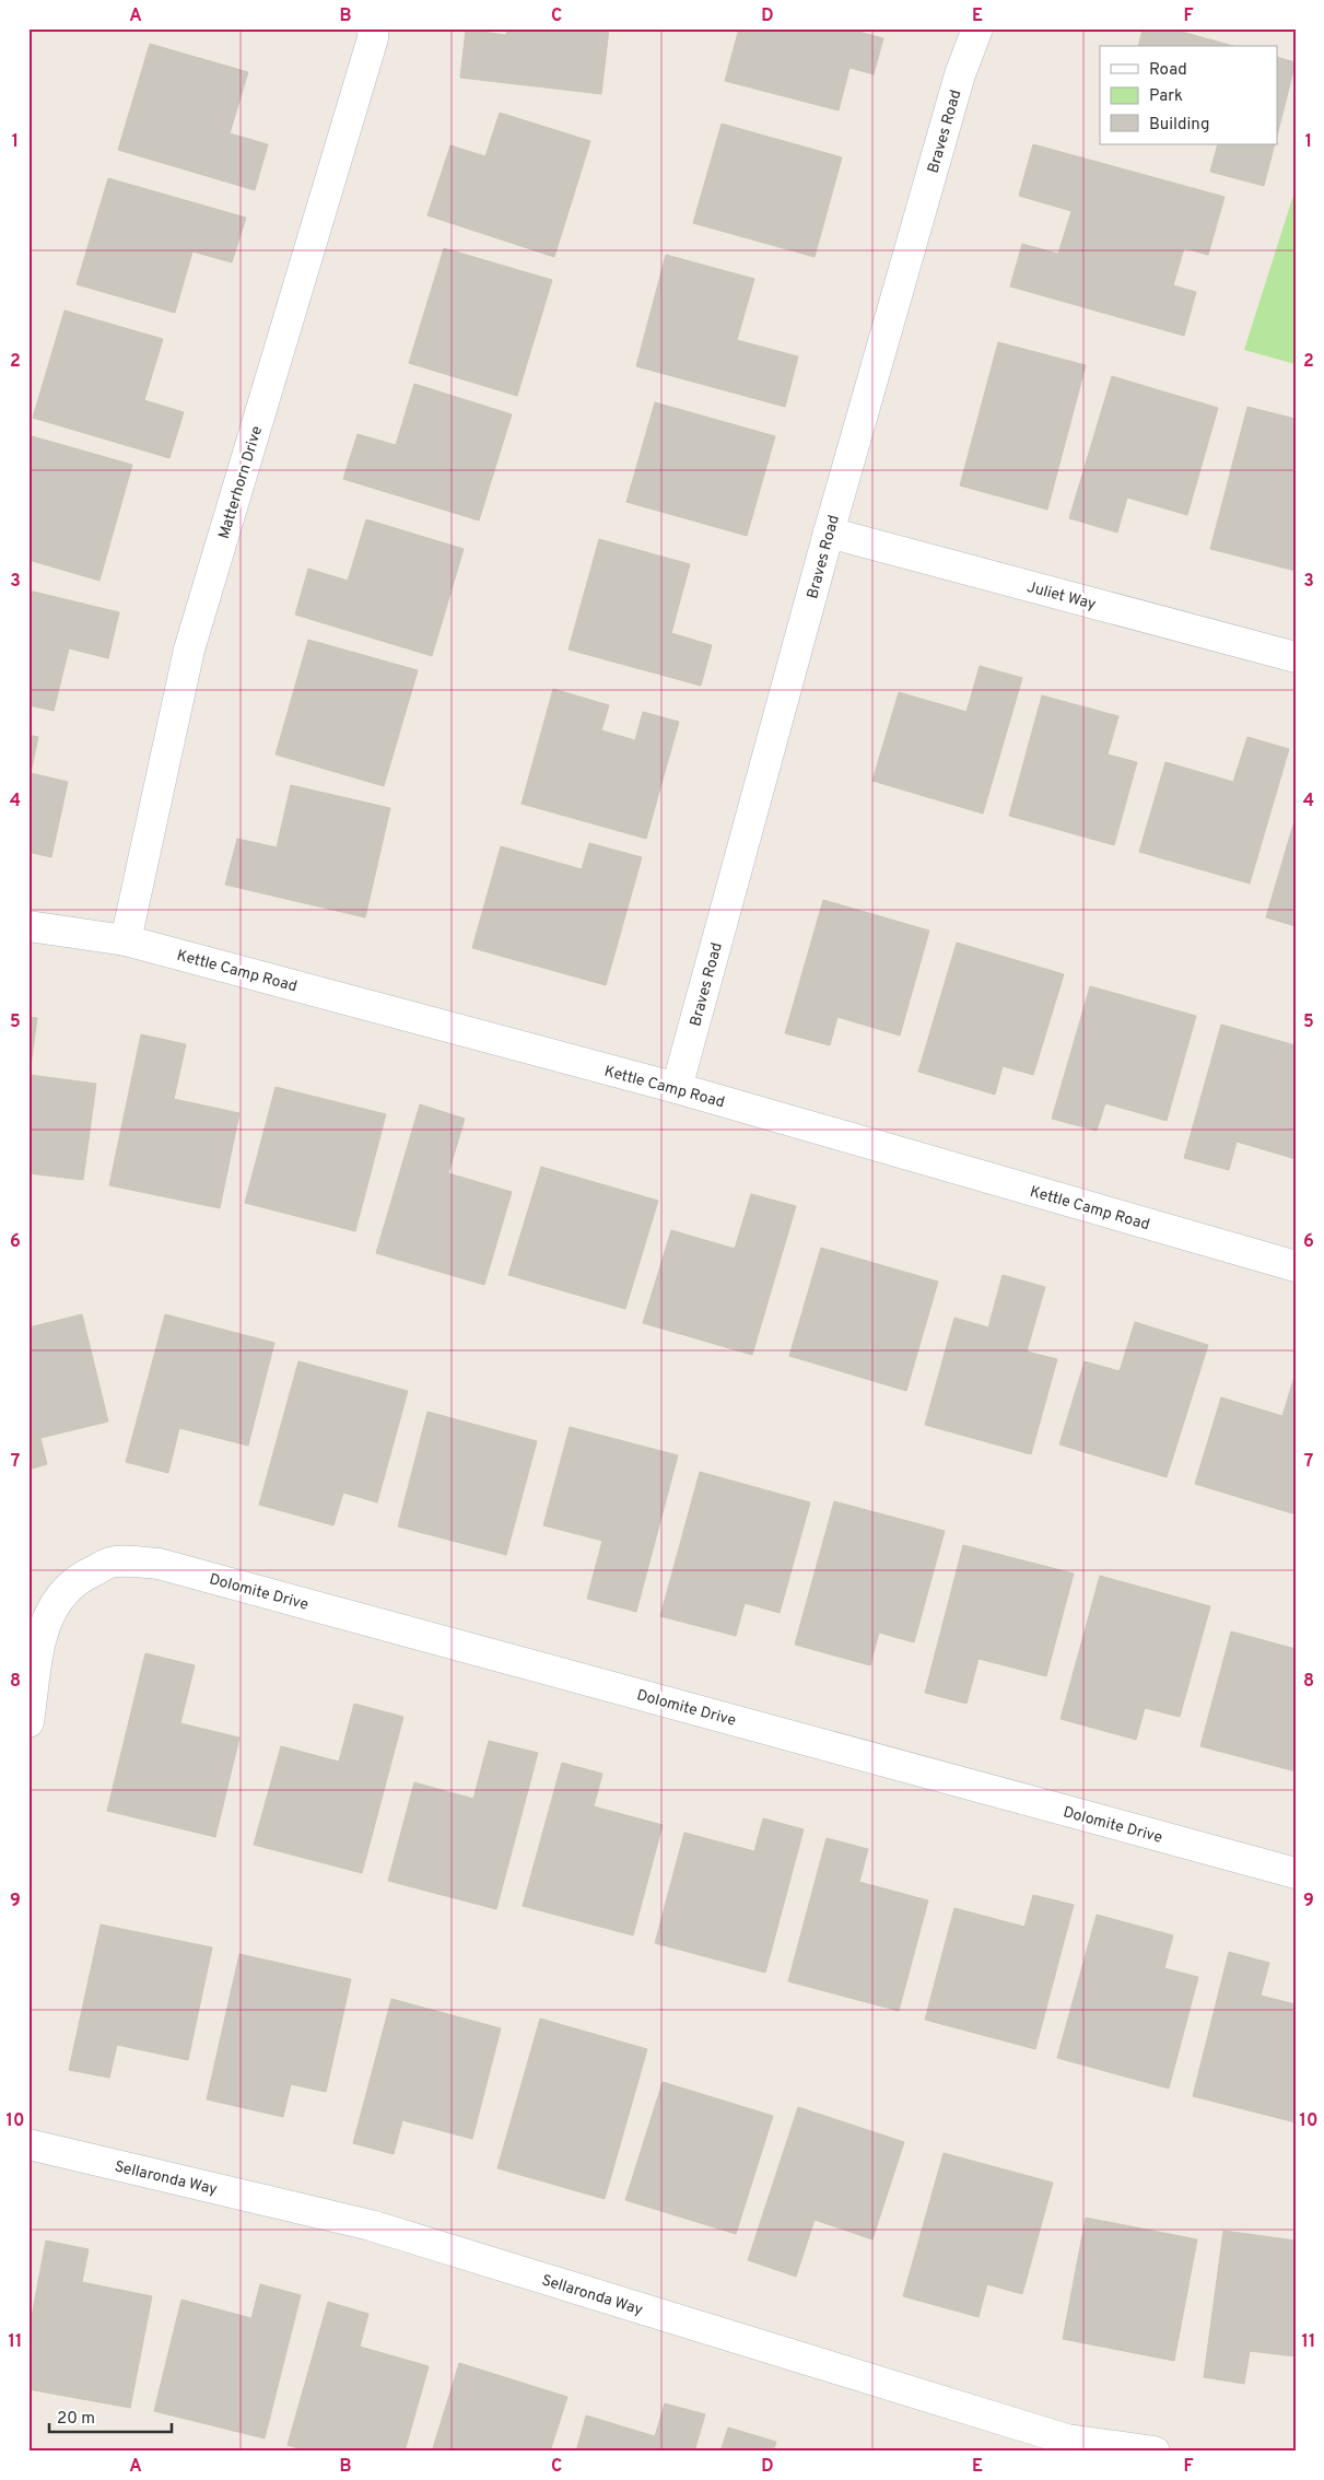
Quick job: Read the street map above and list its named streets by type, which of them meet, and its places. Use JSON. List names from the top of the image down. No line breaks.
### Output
{"streets":{"street":["Braves Road","Matterhorn Drive","Juliet Way","Kettle Camp Road","Dolomite Drive","Sellaronda Way"]},"crossings":[["Braves Road","Juliet Way"],["Braves Road","Kettle Camp Road"],["Matterhorn Drive","Kettle Camp Road"]],"legend":["Road","Park","Building"],"scale_bar":"20 m","grid":{"columns":["A","B","C","D","E","F"],"rows":["1","2","3","4","5","6","7","8","9","10","11"]}}
